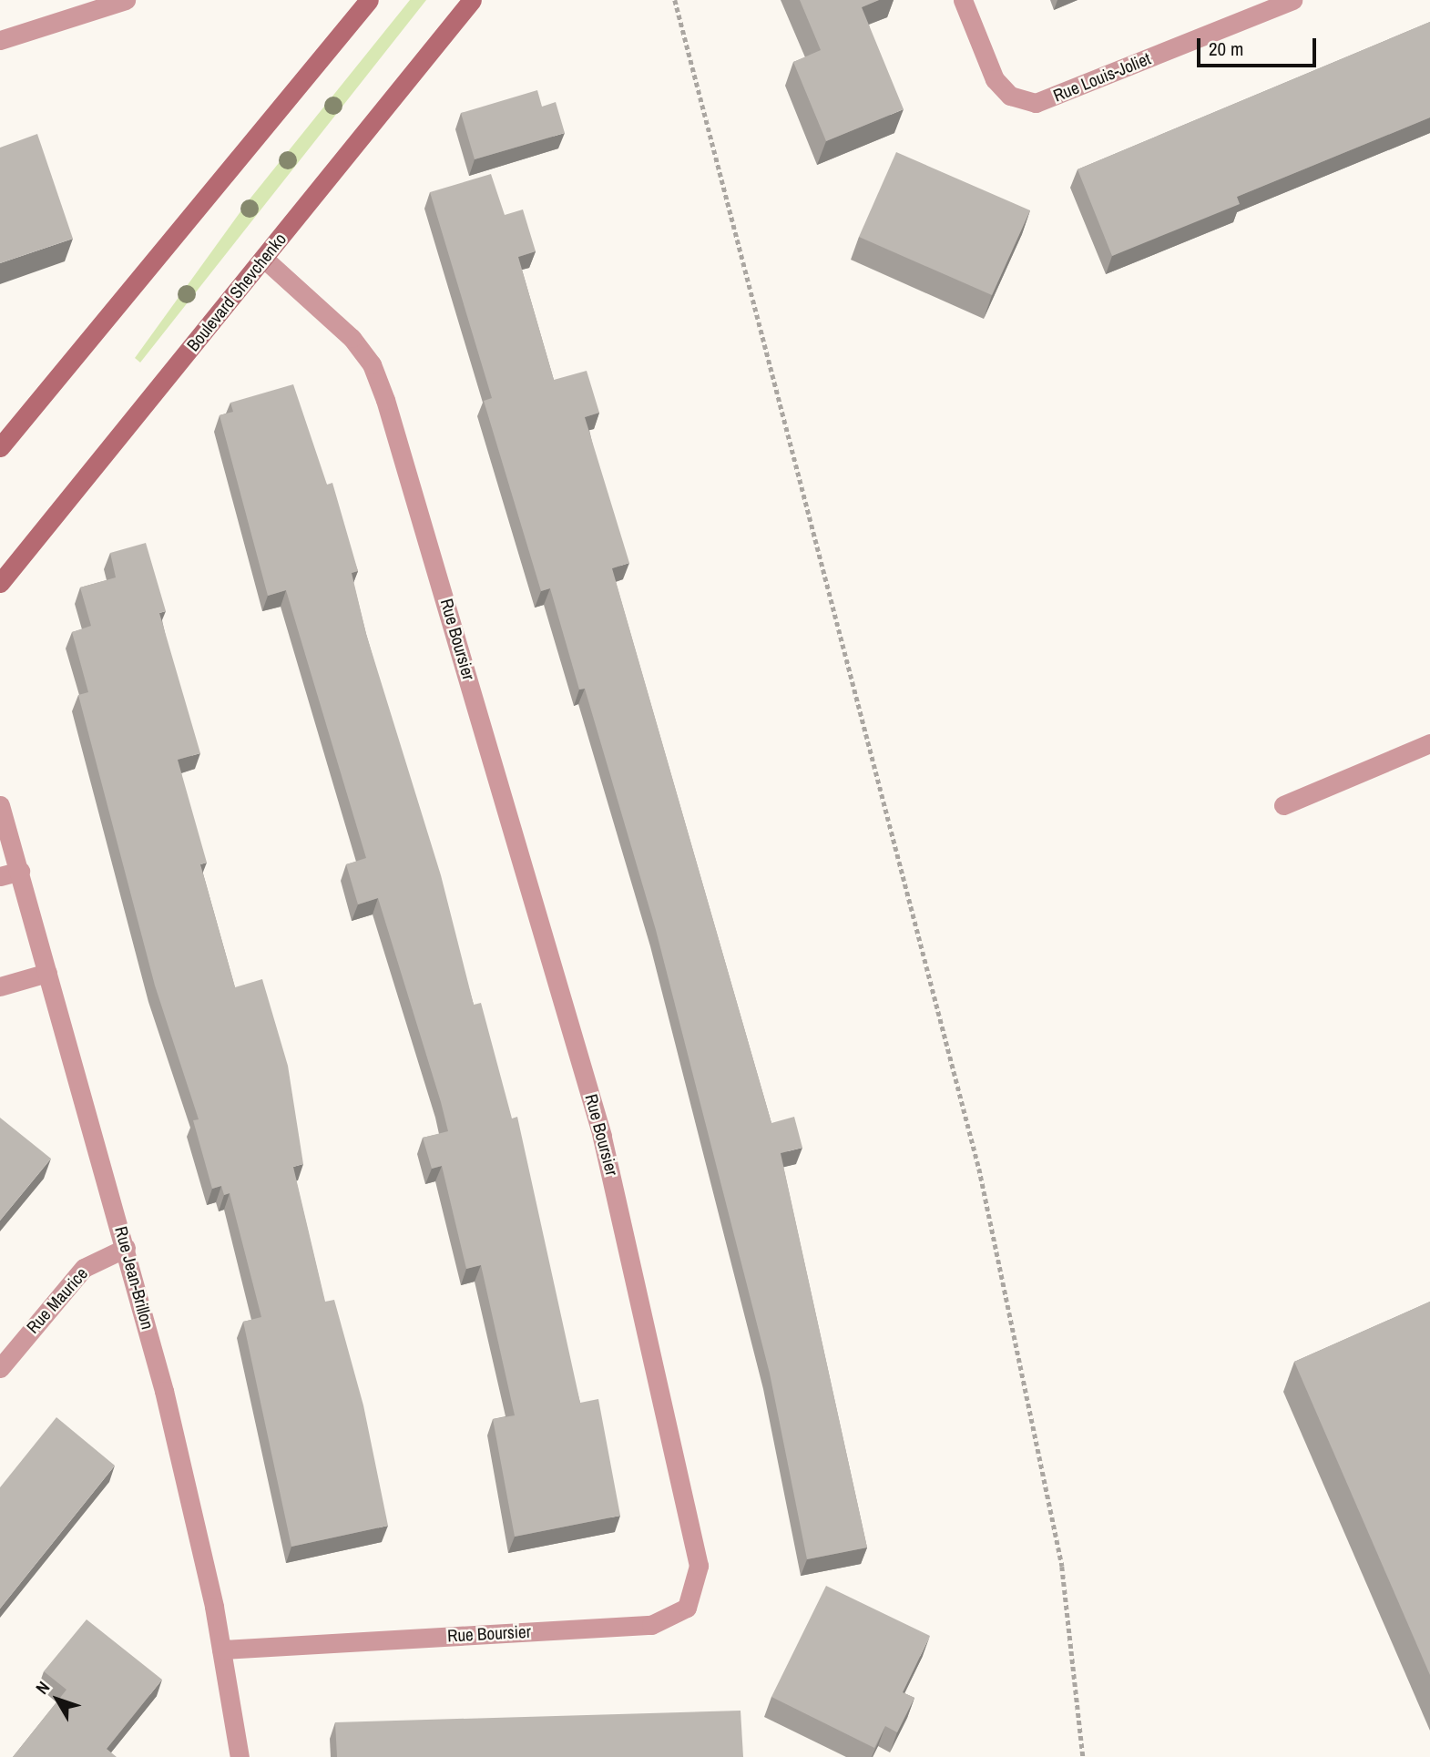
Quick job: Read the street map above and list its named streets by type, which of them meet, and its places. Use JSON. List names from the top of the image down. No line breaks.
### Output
{"streets":{"street":["Rue Louis-Joliet","Boulevard Shevchenko","Rue Boursier","Rue Jean-Brillon","Rue Maurice"]},"crossings":[["Boulevard Shevchenko","Rue Boursier"],["Rue Boursier","Rue Jean-Brillon"],["Rue Jean-Brillon","Rue Maurice"]],"scale_bar":"20 m","north":"top left"}
